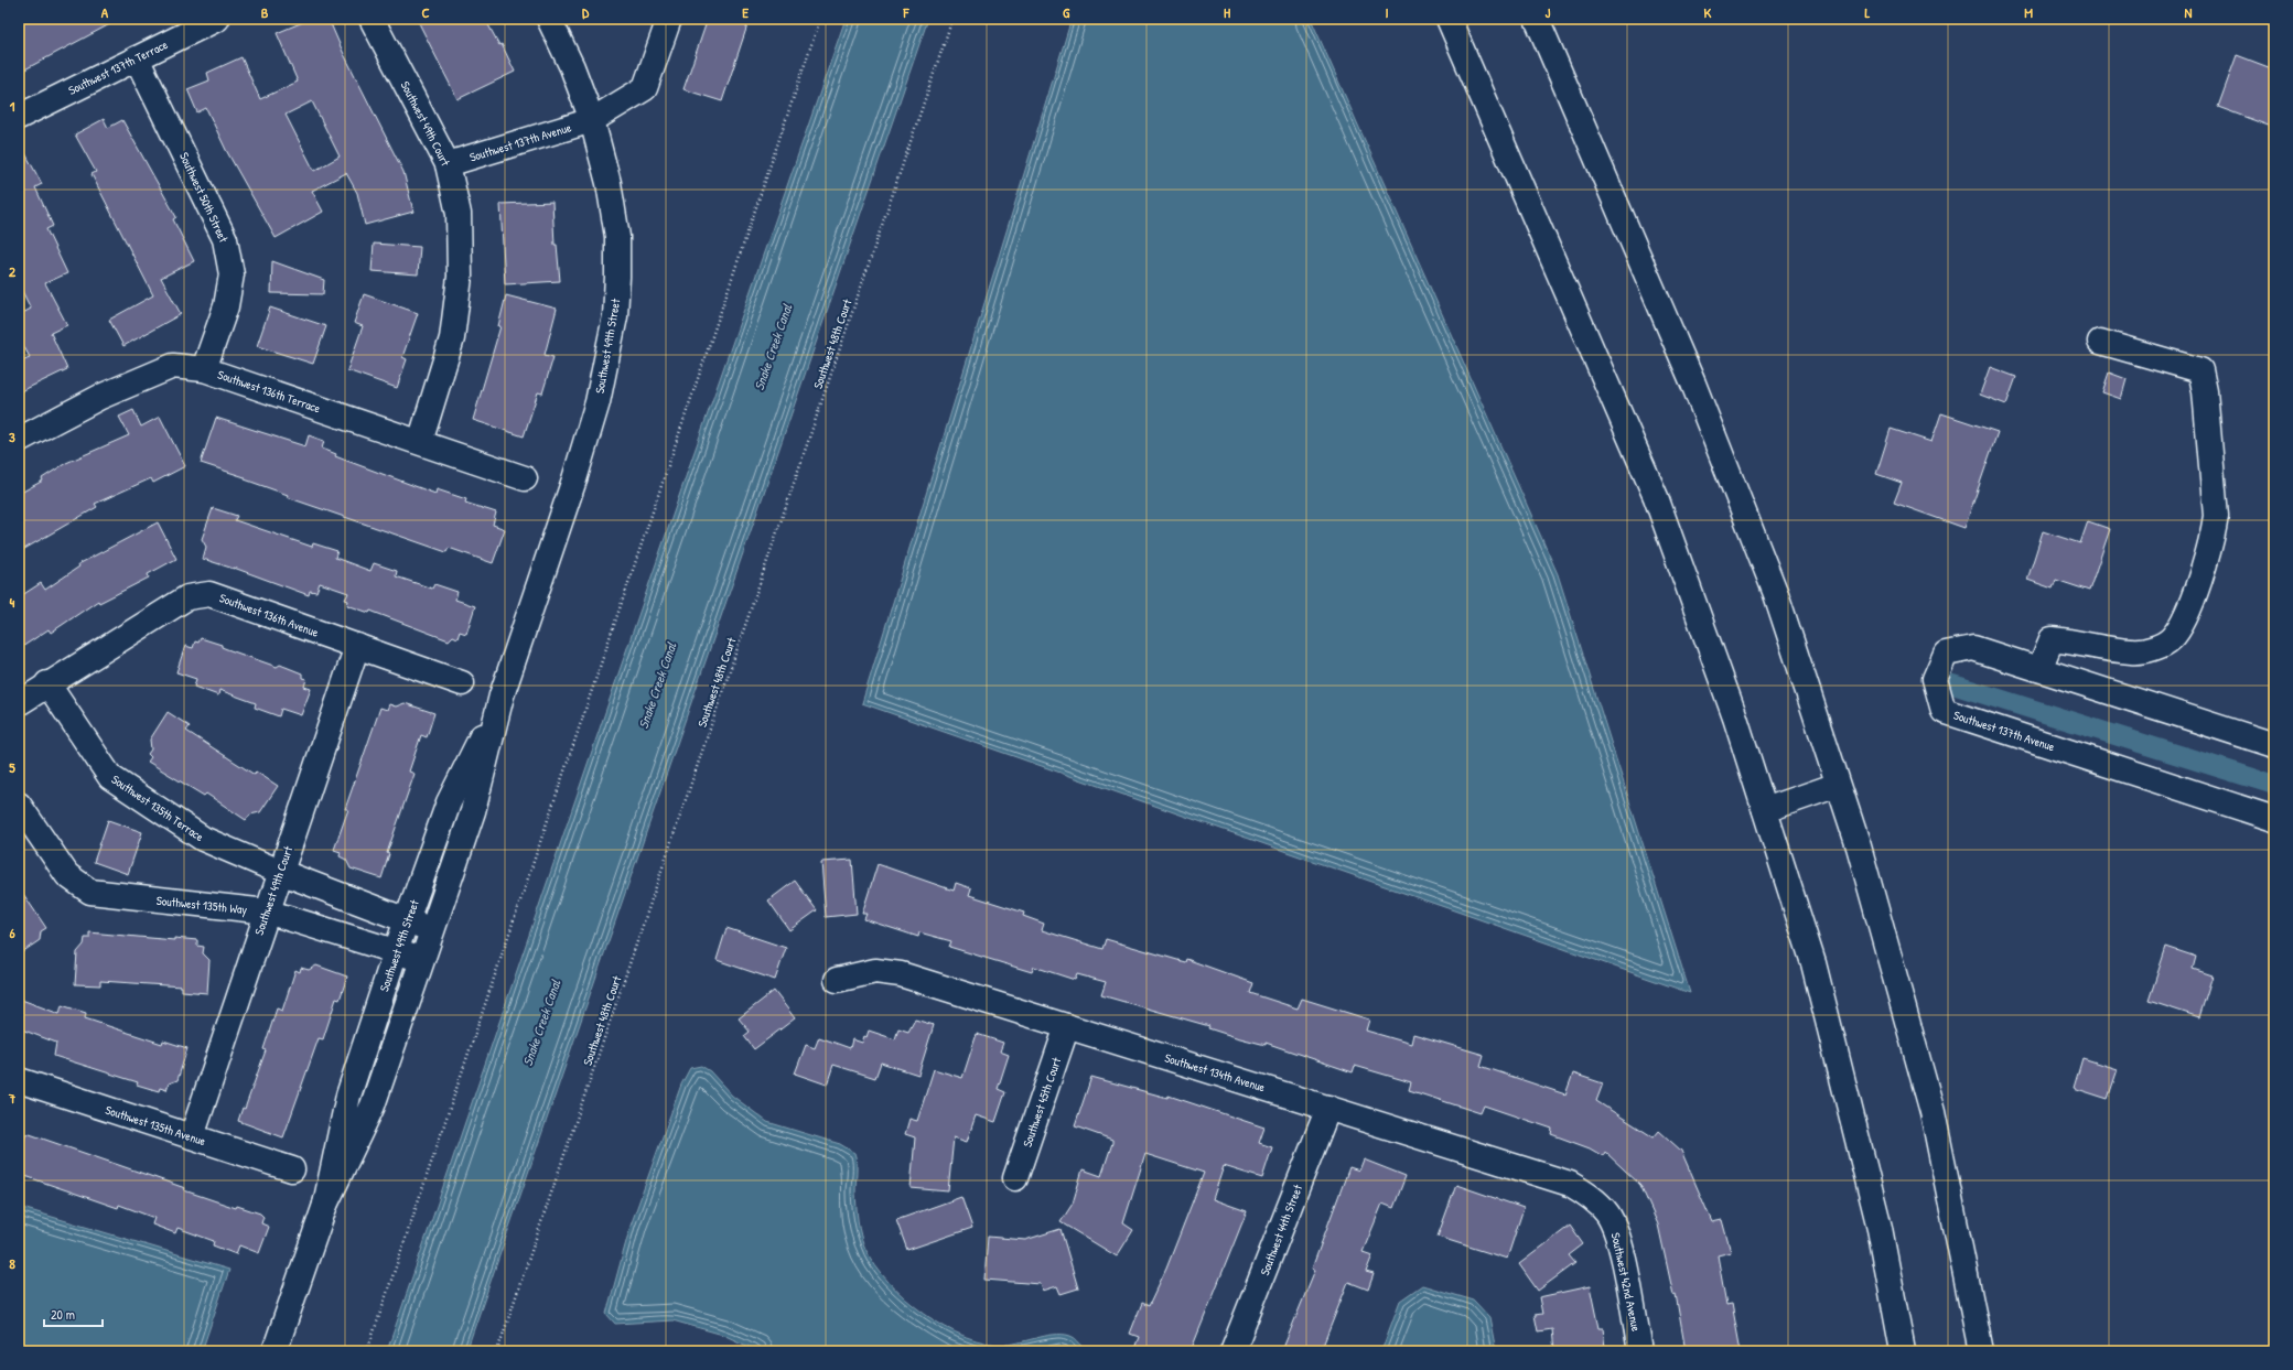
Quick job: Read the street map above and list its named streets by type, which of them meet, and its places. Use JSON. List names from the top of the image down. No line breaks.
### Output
{"streets":{"main road":["Southwest 137th Terrace","Southwest 49th Court","Southwest 137th Avenue","Southwest 50th Street","Southwest 49th Street","Southwest 136th Terrace","Southwest 136th Avenue","Southwest 135th Terrace","Southwest 135th Way","Southwest 134th Avenue","Southwest 45th Court","Southwest 135th Avenue","Southwest 44th Street","Southwest 42nd Avenue"],"path":["Southwest 48th Court"]},"crossings":[["Southwest 137th Terrace","Southwest 50th Street"],["Southwest 49th Court","Southwest 137th Avenue"],["Southwest 49th Court","Southwest 136th Terrace"],["Southwest 49th Court","Southwest 136th Avenue"],["Southwest 49th Court","Southwest 135th Terrace"],["Southwest 49th Court","Southwest 135th Way"],["Southwest 49th Court","Southwest 135th Avenue"],["Southwest 137th Avenue","Southwest 49th Street"],["Southwest 50th Street","Southwest 136th Terrace"],["Southwest 49th Street","Southwest 135th Terrace"],["Southwest 49th Street","Southwest 135th Way"],["Southwest 136th Avenue","Southwest 135th Terrace"],["Southwest 134th Avenue","Southwest 45th Court"],["Southwest 134th Avenue","Southwest 44th Street"],["Southwest 134th Avenue","Southwest 42nd Avenue"]],"water":["Snake Creek Canal"],"scale_bar":"20 m","grid":{"columns":["A","B","C","D","E","F","G","H","I","J","K","L","M","N"],"rows":["1","2","3","4","5","6","7","8"]}}
